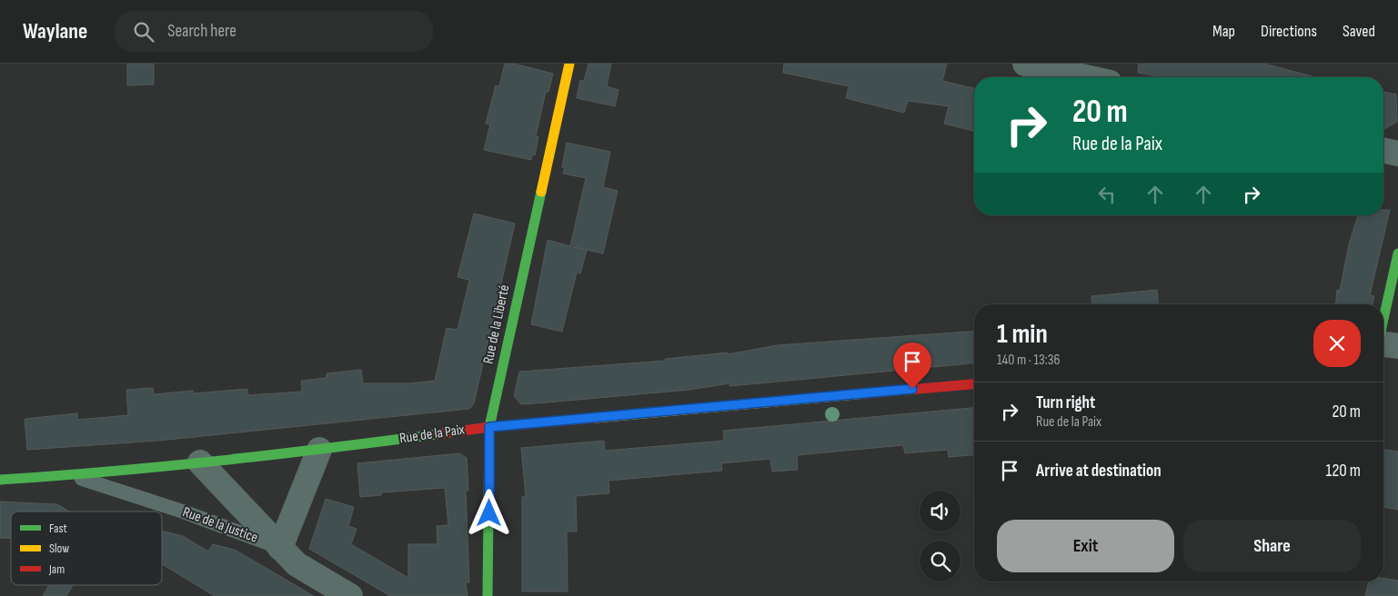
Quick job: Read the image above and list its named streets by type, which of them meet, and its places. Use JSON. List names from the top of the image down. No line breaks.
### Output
{"streets":{"street":["Rue de la Liberté","Rue de la Paix","Rue de la Justice"]},"crossings":[["Rue de la Liberté","Rue de la Paix"],["Rue de la Paix","Rue de la Justice"]],"legend":["Fast","Slow","Jam"],"page":{"header":"Waylane","search":"Search here","nav":["Map","Directions","Saved"],"turn":["20 m","Rue de la Paix"],"heading":["1 min","140 m · 13:36"],"list":[{"name":"Turn right","note":"Rue de la Paix","value":"20 m"},{"name":"Arrive at destination","value":"120 m"}],"buttons":["Exit","Share"]}}
